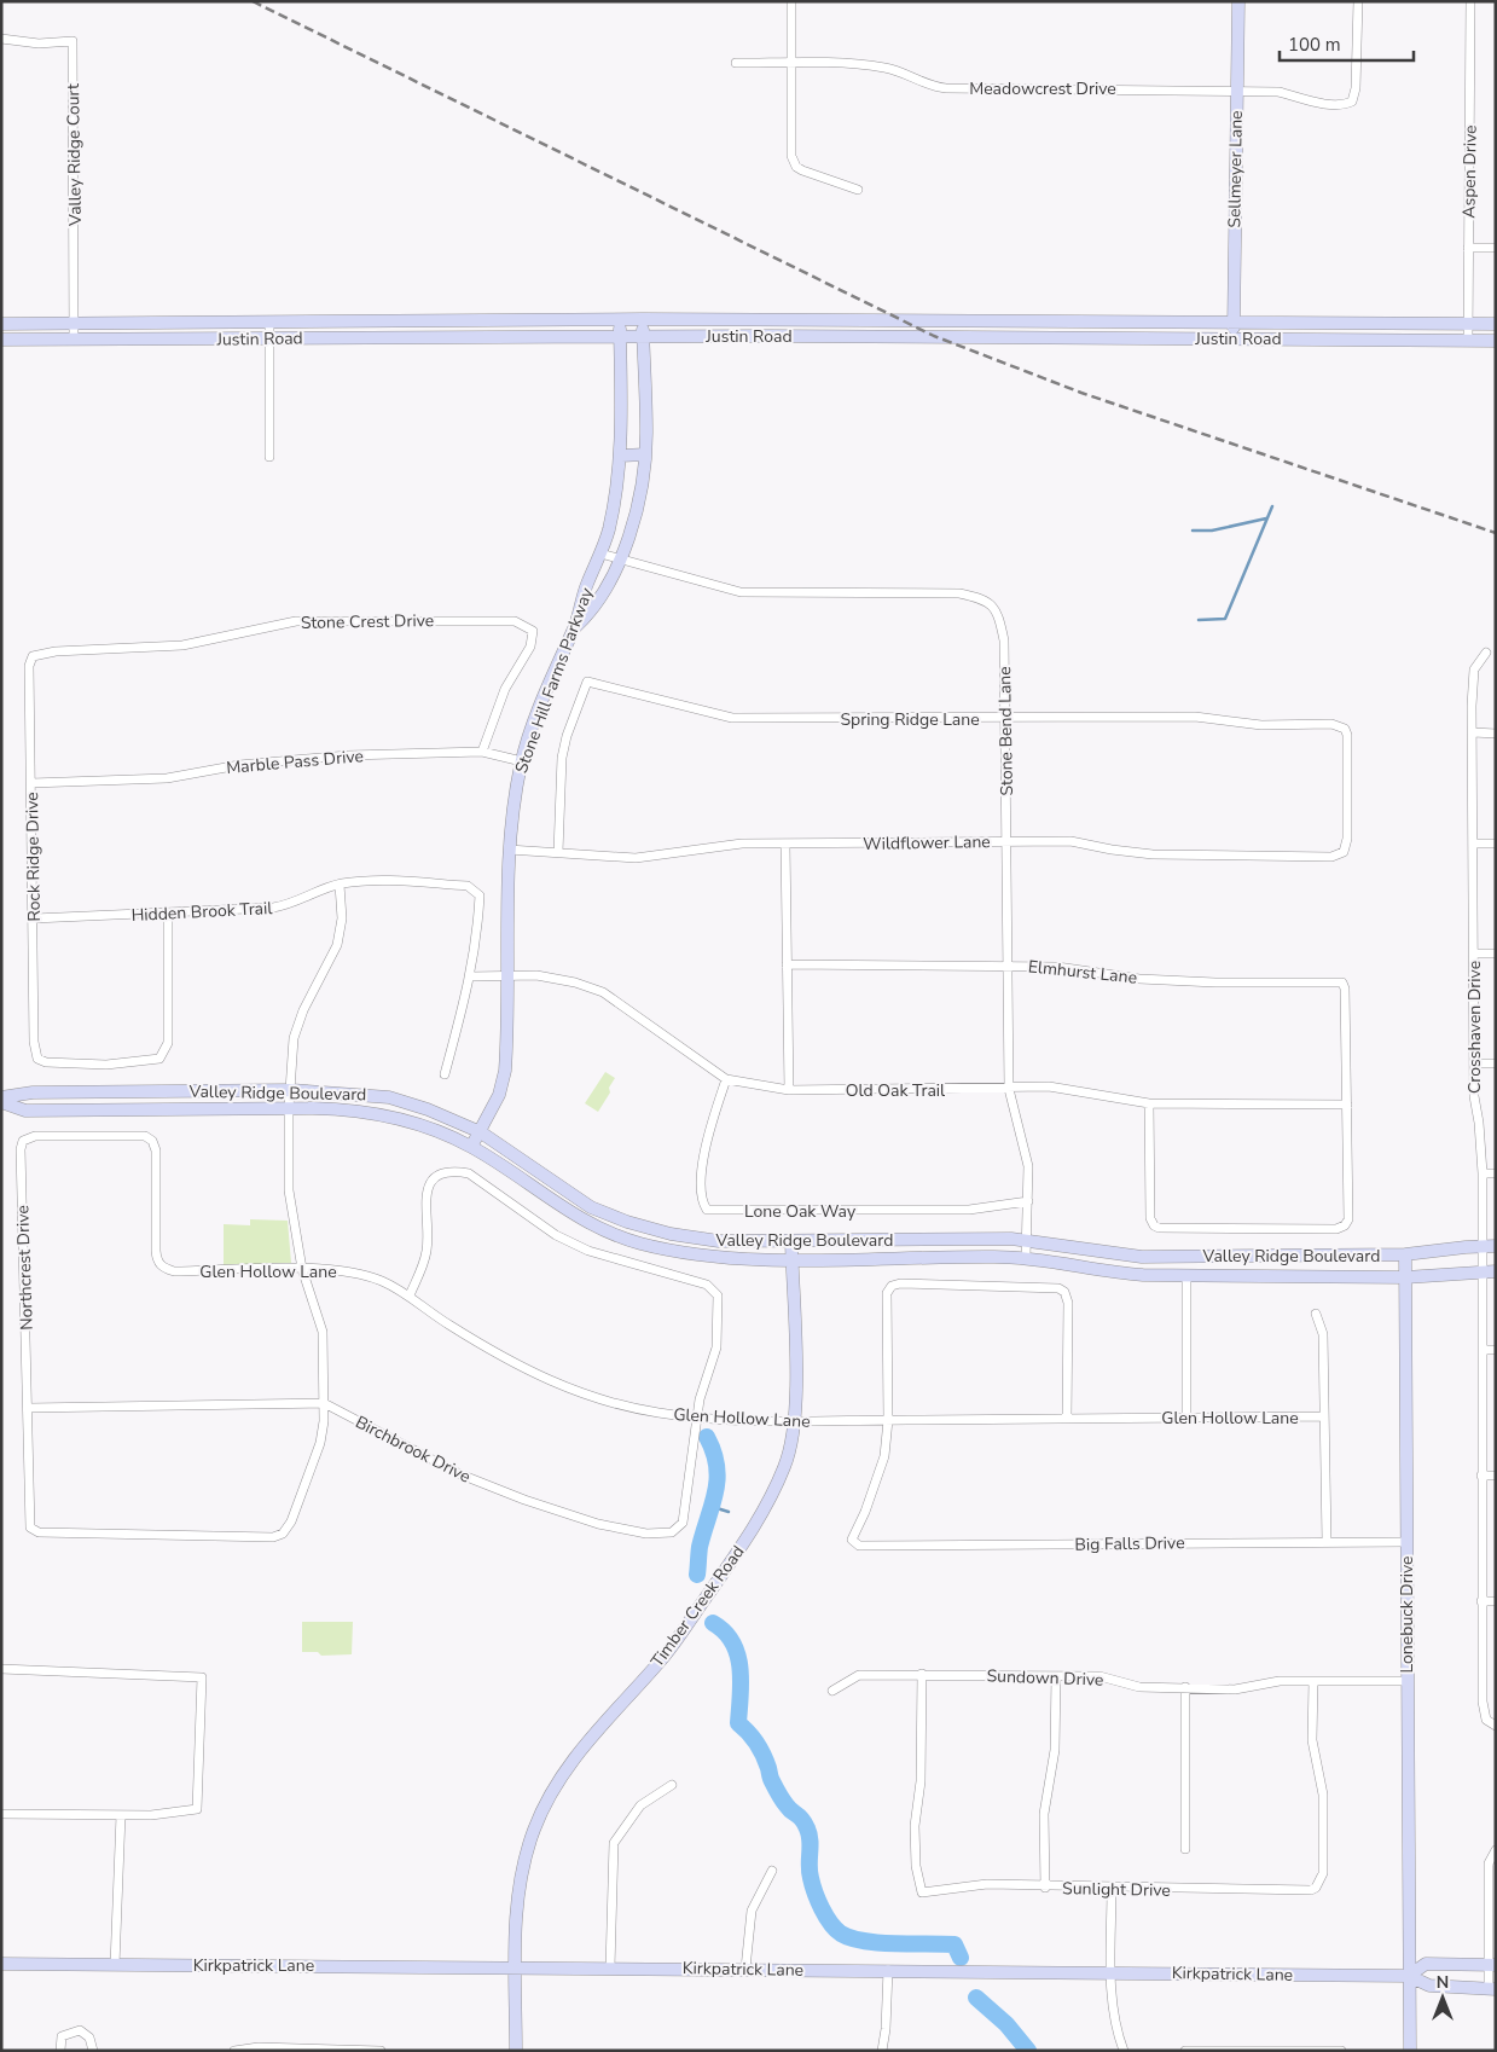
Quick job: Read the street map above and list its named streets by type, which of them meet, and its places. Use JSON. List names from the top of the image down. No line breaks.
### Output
{"streets":{"main road":["Sellmeyer Lane","Justin Road","Stone Hill Farms Parkway","Valley Ridge Boulevard","Timber Creek Road","Lonebuck Drive","Kirkpatrick Lane"],"street":["Meadowcrest Drive","Valley Ridge Court","Aspen Drive","Stone Crest Drive","Spring Ridge Lane","Stone Bend Lane","Marble Pass Drive","Wildflower Lane","Rock Ridge Drive","Hidden Brook Trail","Elmhurst Lane","Crosshaven Drive","Old Oak Trail","Lone Oak Way","Northcrest Drive","Glen Hollow Lane","Birchbrook Drive","Big Falls Drive","Sundown Drive","Sunlight Drive"]},"crossings":[["Meadowcrest Drive","Sellmeyer Lane"],["Valley Ridge Court","Justin Road"],["Sellmeyer Lane","Justin Road"],["Aspen Drive","Justin Road"],["Justin Road","Stone Hill Farms Parkway"],["Stone Crest Drive","Marble Pass Drive"],["Stone Crest Drive","Rock Ridge Drive"],["Stone Hill Farms Parkway","Stone Bend Lane"],["Stone Hill Farms Parkway","Marble Pass Drive"],["Stone Hill Farms Parkway","Wildflower Lane"],["Stone Hill Farms Parkway","Old Oak Trail"],["Stone Hill Farms Parkway","Valley Ridge Boulevard"],["Spring Ridge Lane","Stone Bend Lane"],["Spring Ridge Lane","Wildflower Lane"],["Stone Bend Lane","Wildflower Lane"],["Stone Bend Lane","Elmhurst Lane"],["Stone Bend Lane","Old Oak Trail"],["Stone Bend Lane","Valley Ridge Boulevard"],["Stone Bend Lane","Lone Oak Way"],["Marble Pass Drive","Rock Ridge Drive"],["Rock Ridge Drive","Hidden Brook Trail"],["Hidden Brook Trail","Old Oak Trail"],["Elmhurst Lane","Old Oak Trail"],["Crosshaven Drive","Valley Ridge Boulevard"],["Old Oak Trail","Lone Oak Way"],["Valley Ridge Boulevard","Timber Creek Road"],["Valley Ridge Boulevard","Lonebuck Drive"],["Northcrest Drive","Glen Hollow Lane"],["Northcrest Drive","Birchbrook Drive"],["Glen Hollow Lane","Birchbrook Drive"],["Glen Hollow Lane","Big Falls Drive"],["Glen Hollow Lane","Timber Creek Road"],["Big Falls Drive","Lonebuck Drive"],["Timber Creek Road","Kirkpatrick Lane"],["Lonebuck Drive","Sundown Drive"],["Lonebuck Drive","Kirkpatrick Lane"],["Sundown Drive","Sunlight Drive"]],"scale_bar":"100 m","north":"top"}
